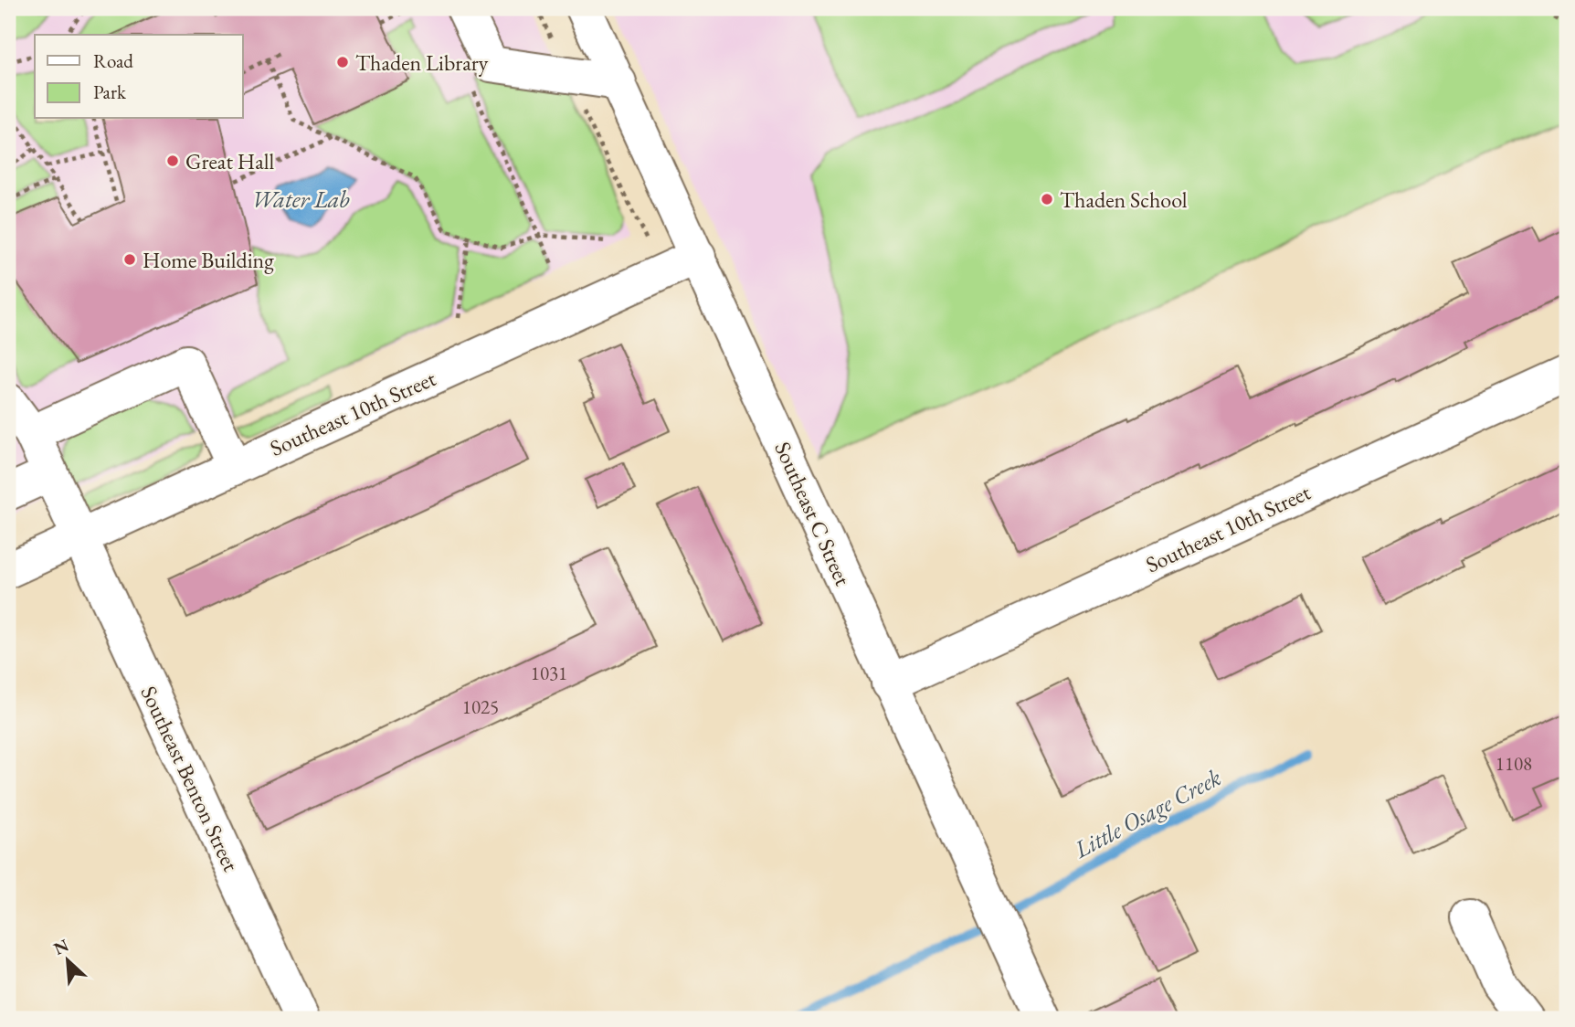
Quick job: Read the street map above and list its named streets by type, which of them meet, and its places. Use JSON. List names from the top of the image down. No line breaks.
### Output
{"streets":{"street":["Southeast 10th Street","Southeast C Street","Southeast Benton Street"]},"crossings":[["Southeast 10th Street","Southeast C Street"],["Southeast 10th Street","Southeast Benton Street"]],"water":["Water Lab","Little Osage Creek"],"places":["Thaden Library","Great Hall","Thaden School","Home Building"],"house_numbers":["1031","1025","1108"],"legend":["Road","Park"],"north":"top left"}
